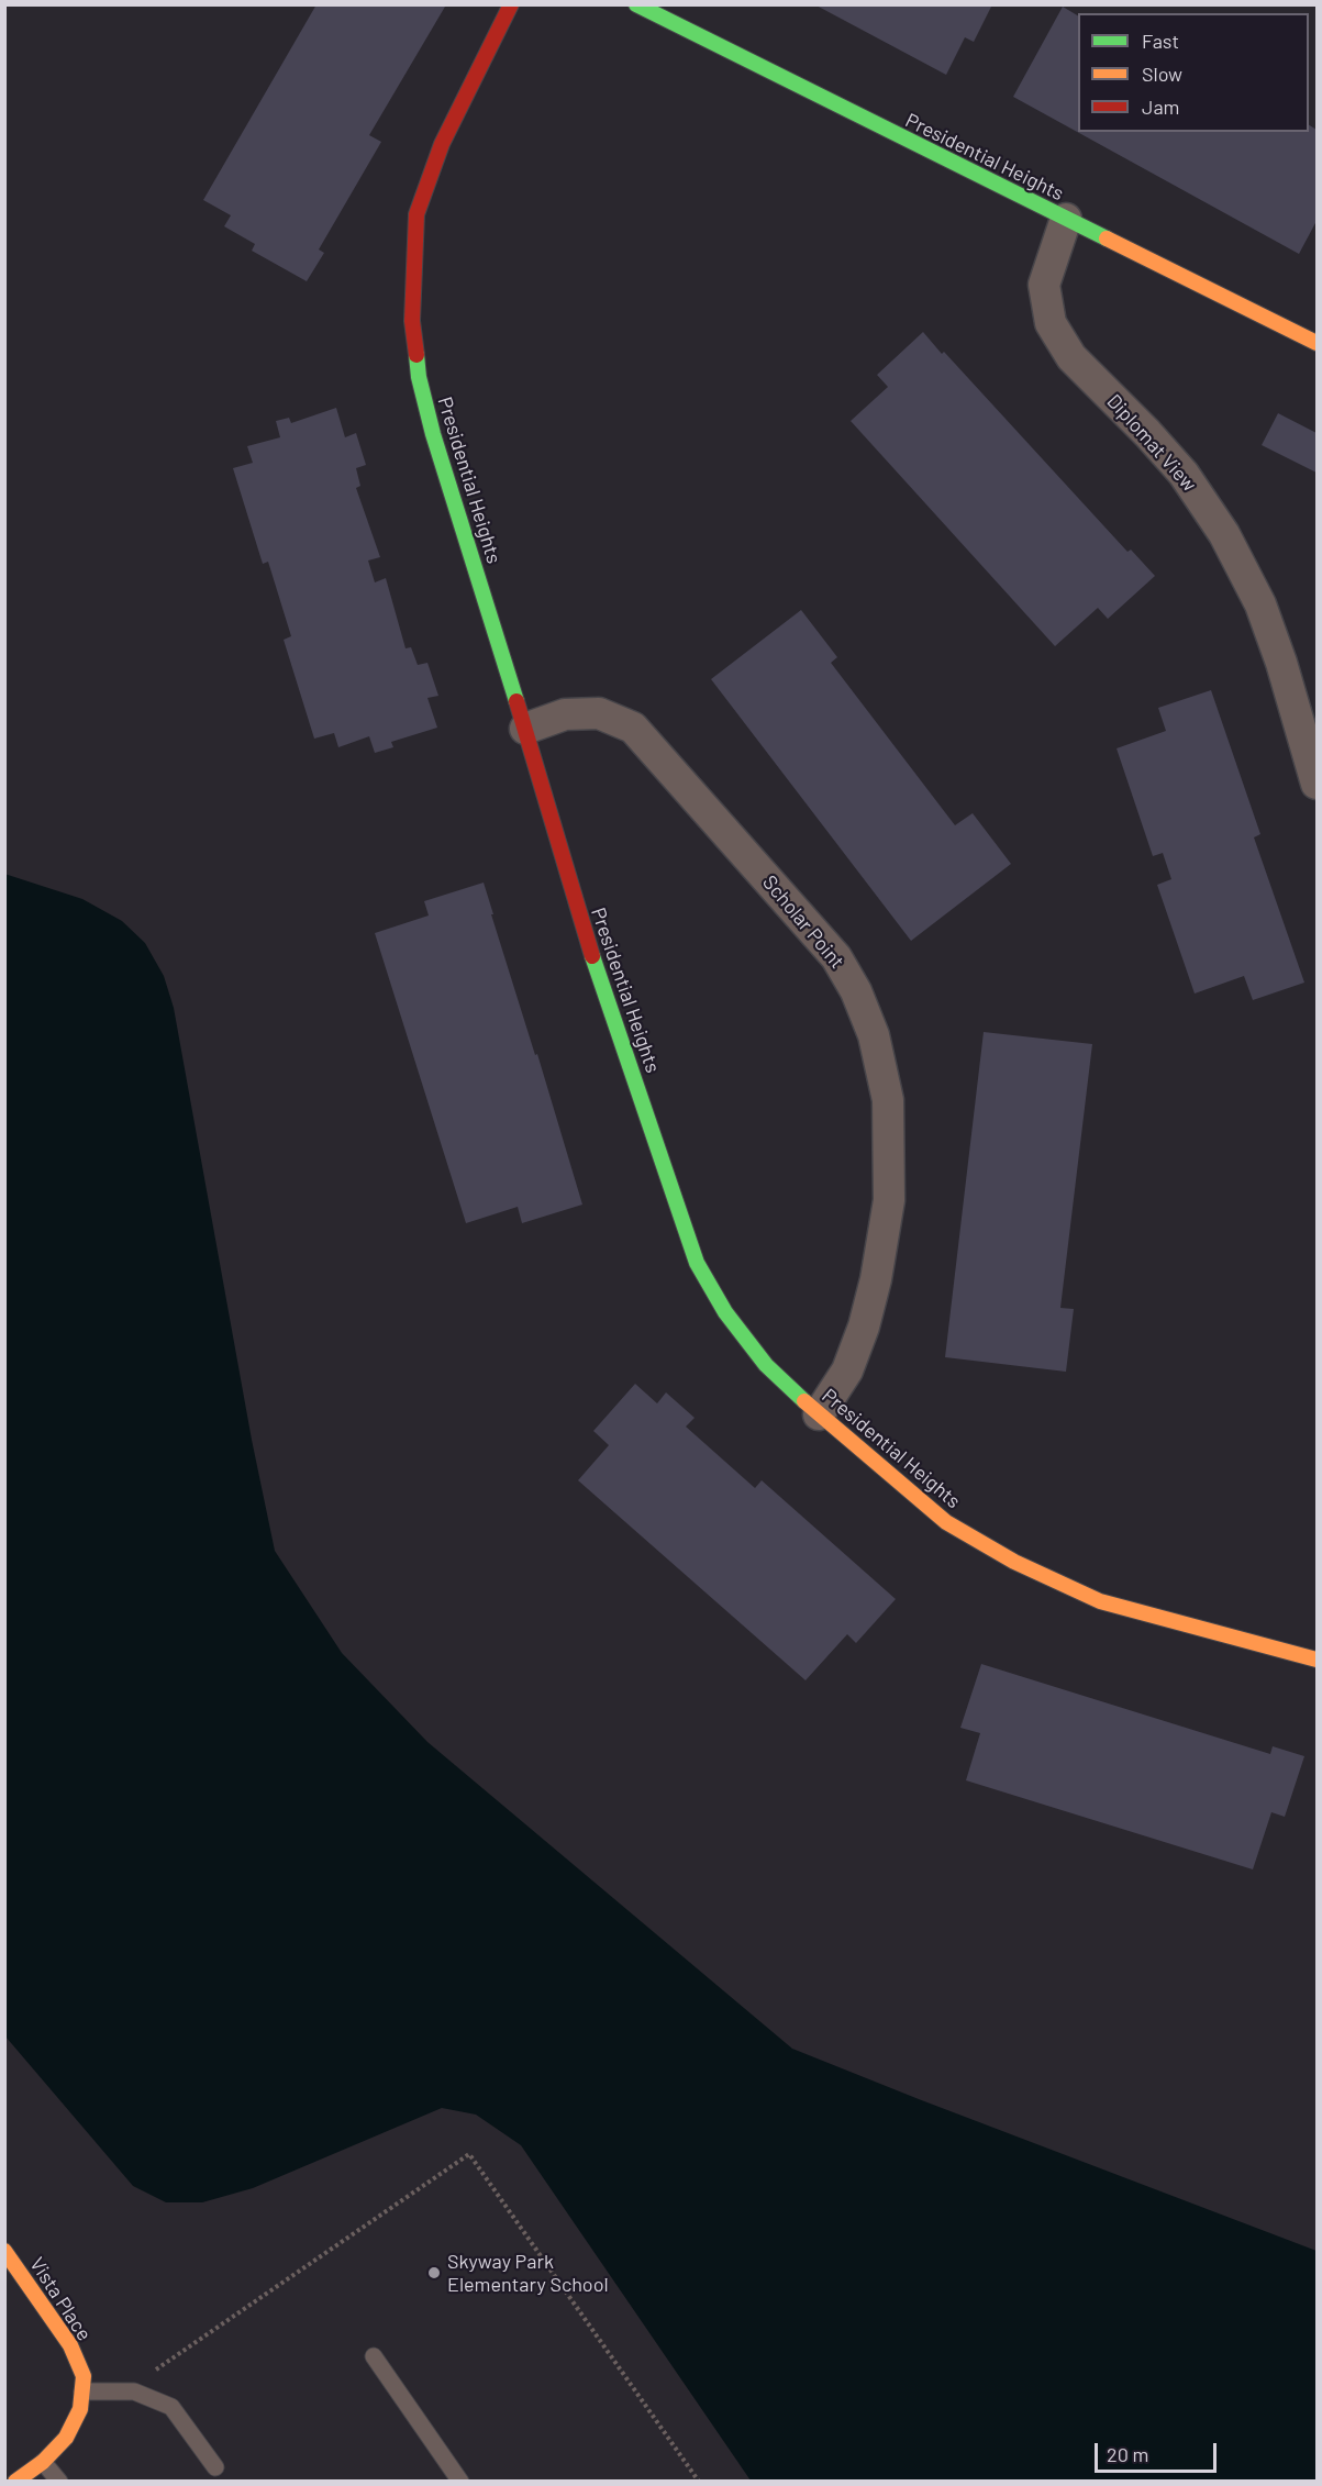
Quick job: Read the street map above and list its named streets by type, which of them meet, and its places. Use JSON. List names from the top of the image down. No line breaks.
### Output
{"streets":{"street":["Presidential Heights","Diplomat View","Scholar Point","Vista Place"]},"crossings":[["Presidential Heights","Diplomat View"],["Presidential Heights","Scholar Point"]],"places":["Skyway Park Elementary School"],"legend":["Fast","Slow","Jam"],"scale_bar":"20 m"}
